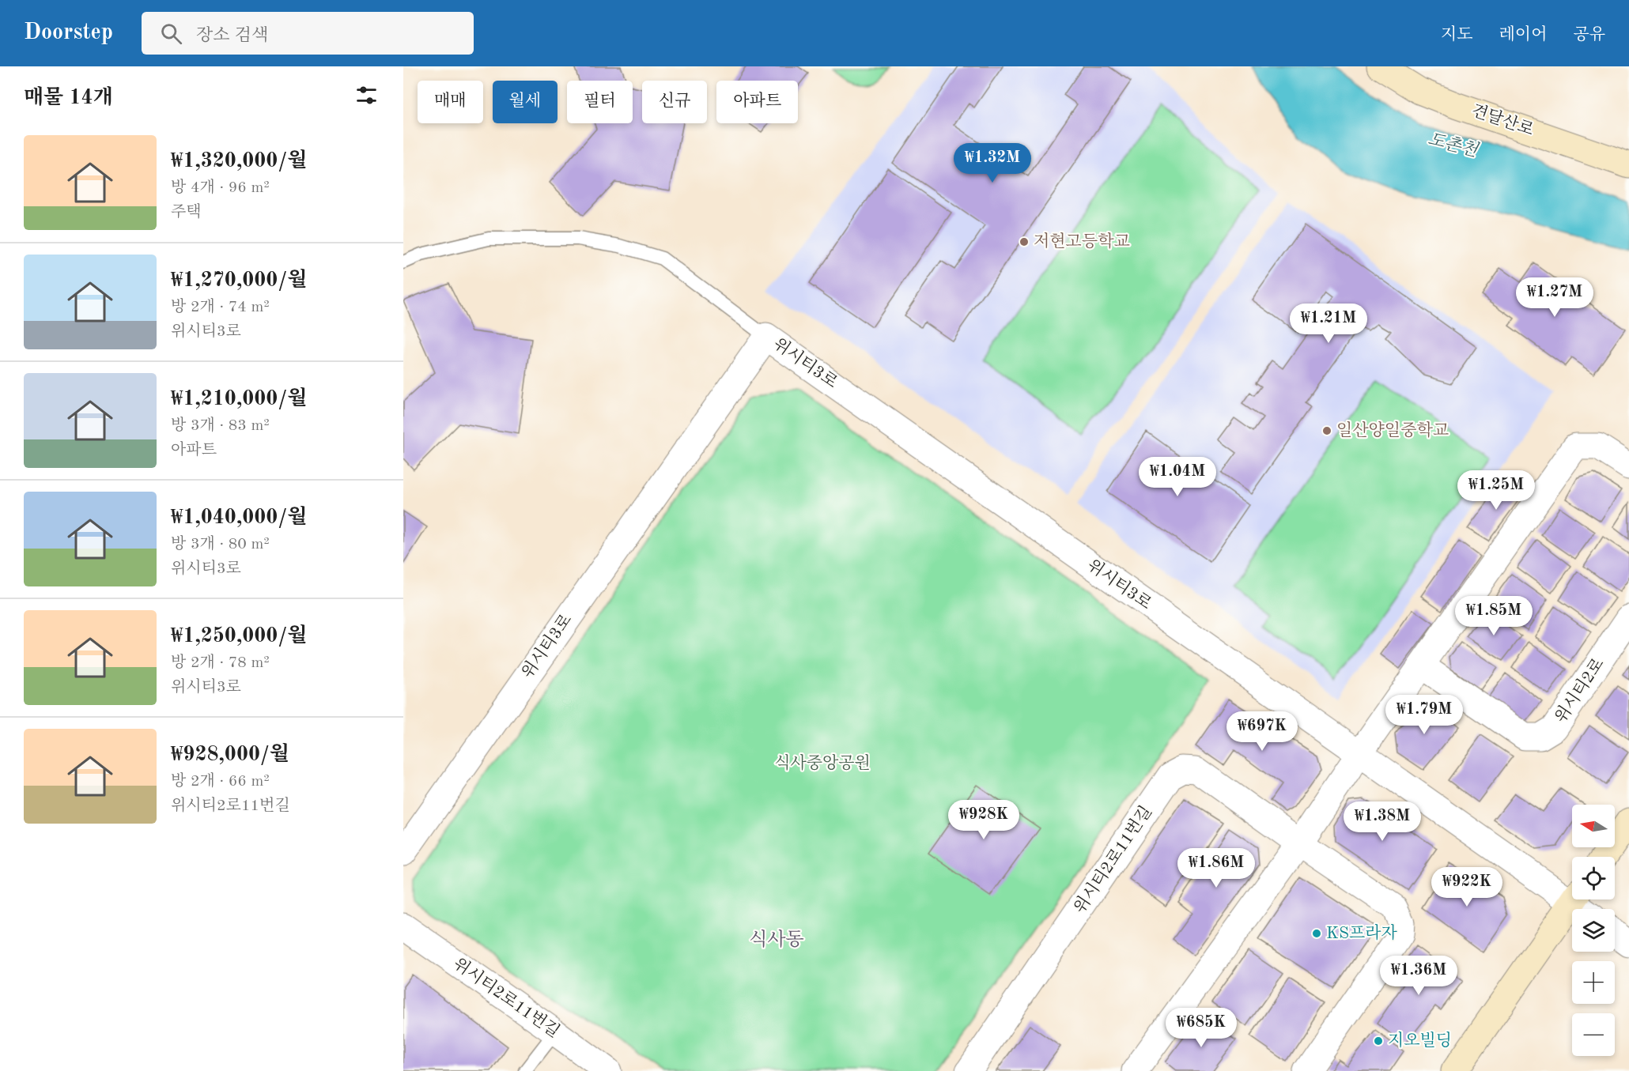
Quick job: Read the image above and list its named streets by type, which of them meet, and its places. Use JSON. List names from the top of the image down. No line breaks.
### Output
{"streets":{"street":["견달산로","위시티3로","위시티2로","위시티2로11번길"]},"districts":["식사동"],"water":["도촌천"],"parks":["식사중앙공원"],"places":["저현고등학교","일산양일중학교","KS프라자","지오빌딩"],"north":"left","page":{"header":"Doorstep","search":"장소 검색","nav":["지도","레이어","공유"],"heading":"매물 14개","chip":["매매","월세","필터","신규","아파트"],"list":[{"name":"₩1,320,000/월","note":"방 4개 · 96 m² · 주택"},{"name":"₩1,270,000/월","note":"방 2개 · 74 m² · 위시티3로"},{"name":"₩1,210,000/월","note":"방 3개 · 83 m² · 아파트"},{"name":"₩1,040,000/월","note":"방 3개 · 80 m² · 위시티3로"},{"name":"₩1,250,000/월","note":"방 2개 · 78 m² · 위시티3로"},{"name":"₩928,000/월","note":"방 2개 · 66 m² · 위시티2로11번길"}],"price":["₩1.32M","₩1.27M","₩1.21M","₩1.04M","₩1.25M","₩1.85M","₩1.79M","₩697K","₩928K","₩1.38M","₩1.86M","₩922K","₩1.36M","₩685K"],"map_buttons":["+","−"]}}
